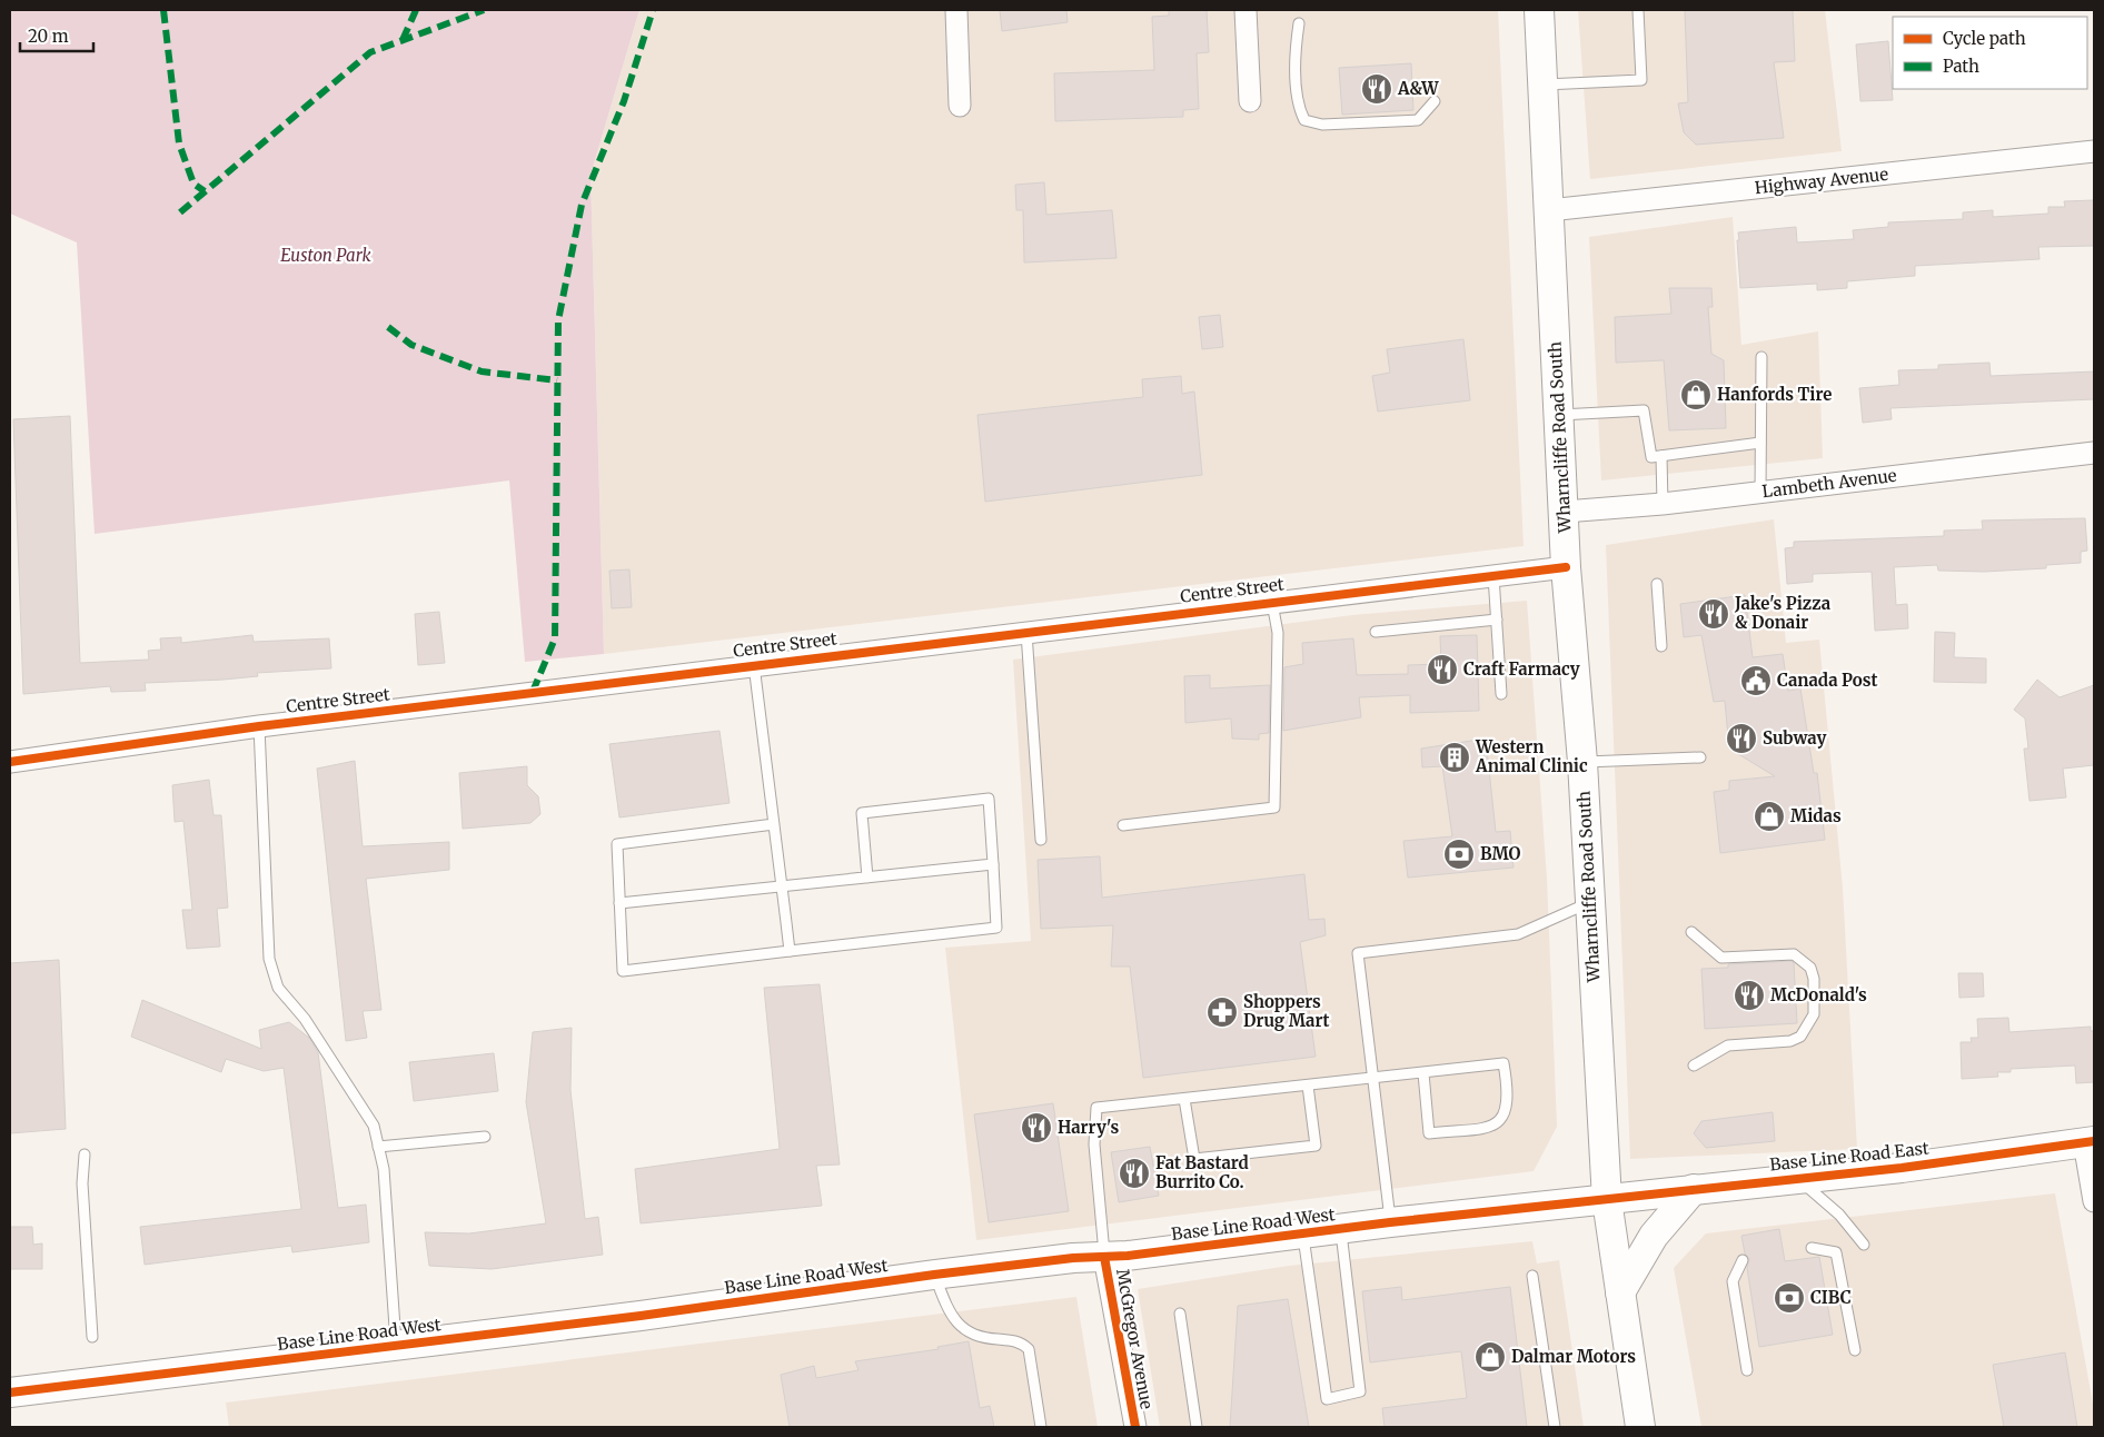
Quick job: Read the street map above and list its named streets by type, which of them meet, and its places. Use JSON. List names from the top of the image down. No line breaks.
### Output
{"streets":{"street":["Highway Avenue","Wharncliffe Road South","Lambeth Avenue","Centre Street","Base Line Road East","Base Line Road West","McGregor Avenue"]},"crossings":[["Highway Avenue","Wharncliffe Road South"],["Wharncliffe Road South","Lambeth Avenue"],["Wharncliffe Road South","Centre Street"],["Wharncliffe Road South","Base Line Road East"],["Wharncliffe Road South","Base Line Road West"],["Base Line Road East","Base Line Road West"],["Base Line Road West","McGregor Avenue"]],"parks":["Euston Park"],"places":{"restaurant":["A&W","Jake's Pizza & Donair","Craft Farmacy","Subway","McDonald's","Harry's","Fat Bastard Burrito Co."],"shop":["Hanfords Tire","Midas","Dalmar Motors"],"public building":["Canada Post"],"building":["Western Animal Clinic"],"bank":["BMO","CIBC"],"pharmacy":["Shoppers Drug Mart"]},"legend":["Cycle path","Path"],"scale_bar":"20 m"}
